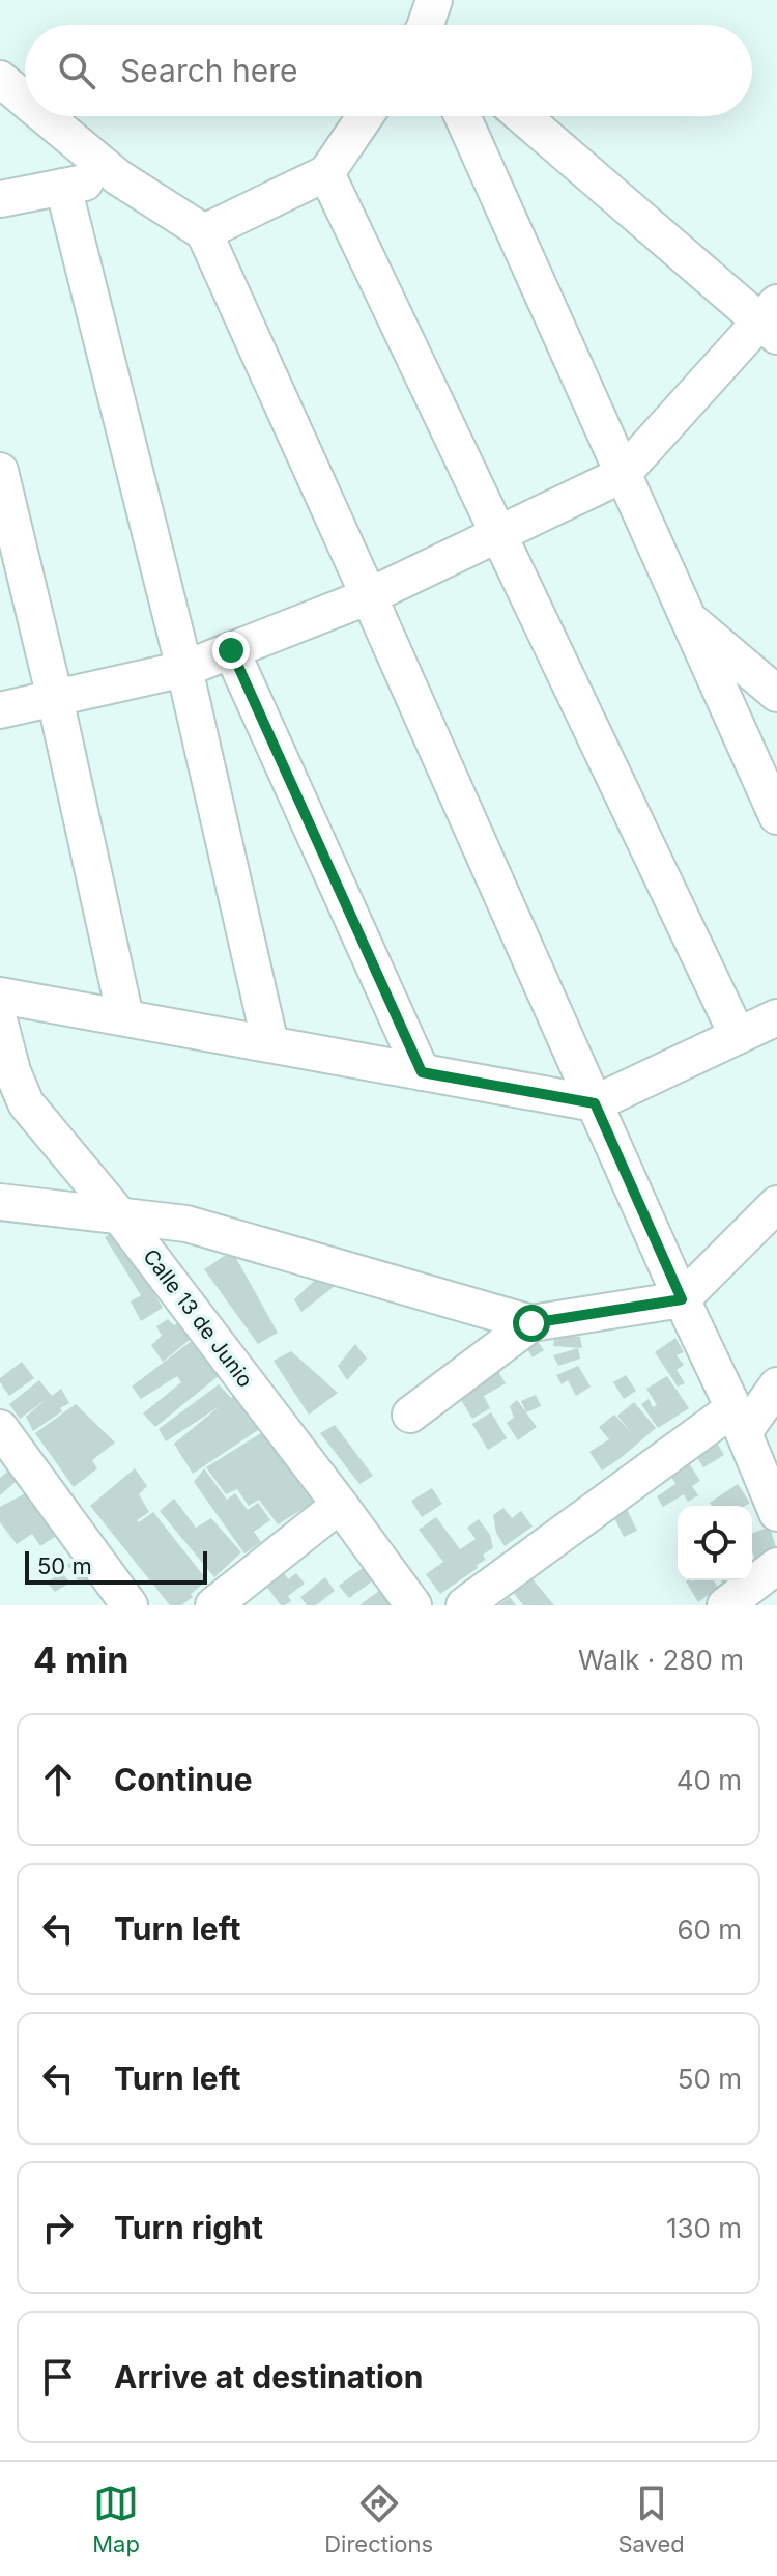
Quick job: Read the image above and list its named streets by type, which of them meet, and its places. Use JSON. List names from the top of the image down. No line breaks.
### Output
{"streets":{"street":["Calle 13 de Junio"]},"scale_bar":"50 m","page":{"search":"Search here","scale":"50 m","heading":["4 min","Walk · 280 m"],"list":[["Continue","40 m"],["Turn left","60 m"],["Turn left","50 m"],["Turn right","130 m"],"Arrive at destination"],"nav":["Map","Directions","Saved"]}}
